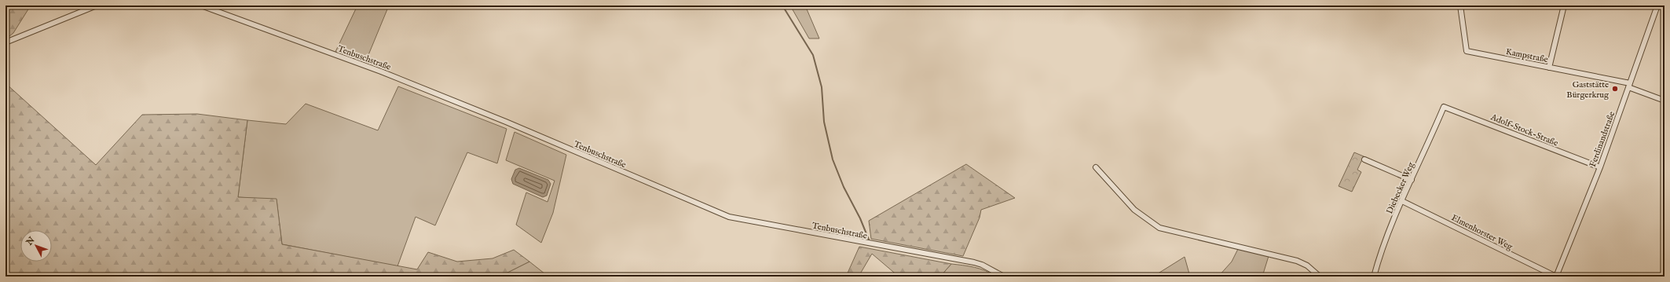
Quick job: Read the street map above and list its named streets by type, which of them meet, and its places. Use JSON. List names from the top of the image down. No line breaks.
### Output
{"streets":{"street":["Kampstraße","Tenbuschstraße","Adolf-Stock-Straße","Ferdinandstraße","Diebecker Weg","Elmenhorster Weg"]},"crossings":[["Kampstraße","Ferdinandstraße"],["Adolf-Stock-Straße","Ferdinandstraße"],["Adolf-Stock-Straße","Diebecker Weg"],["Ferdinandstraße","Elmenhorster Weg"],["Diebecker Weg","Elmenhorster Weg"]],"places":["Gaststätte Bürgerkrug"],"north":"top left"}
